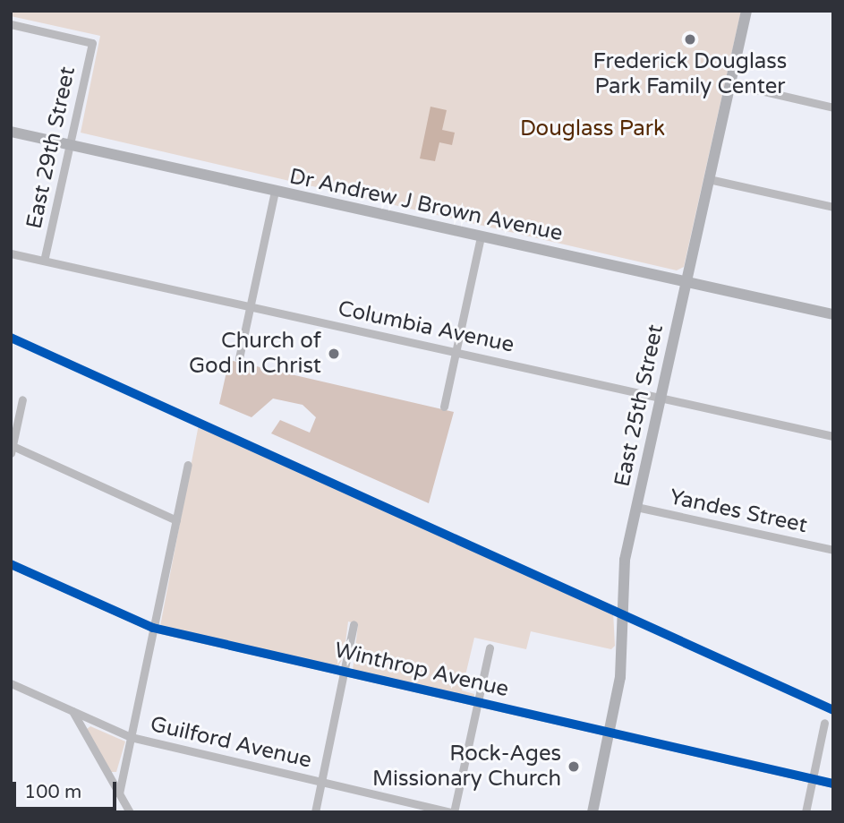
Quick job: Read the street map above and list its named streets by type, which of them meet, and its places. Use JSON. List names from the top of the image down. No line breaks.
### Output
{"streets":{"main road":["Dr Andrew J Brown Avenue","East 25th Street"],"street":["East 29th Street","Columbia Avenue","Yandes Street","Winthrop Avenue","Guilford Avenue"]},"crossings":[["East 29th Street","Dr Andrew J Brown Avenue"],["East 29th Street","Columbia Avenue"],["Dr Andrew J Brown Avenue","East 25th Street"],["Columbia Avenue","East 25th Street"],["East 25th Street","Yandes Street"],["East 25th Street","Winthrop Avenue"]],"parks":["Douglass Park"],"places":["Frederick Douglass Park Family Center","Church of God in Christ","Rock-Ages Missionary Church"],"scale_bar":"100 m"}
